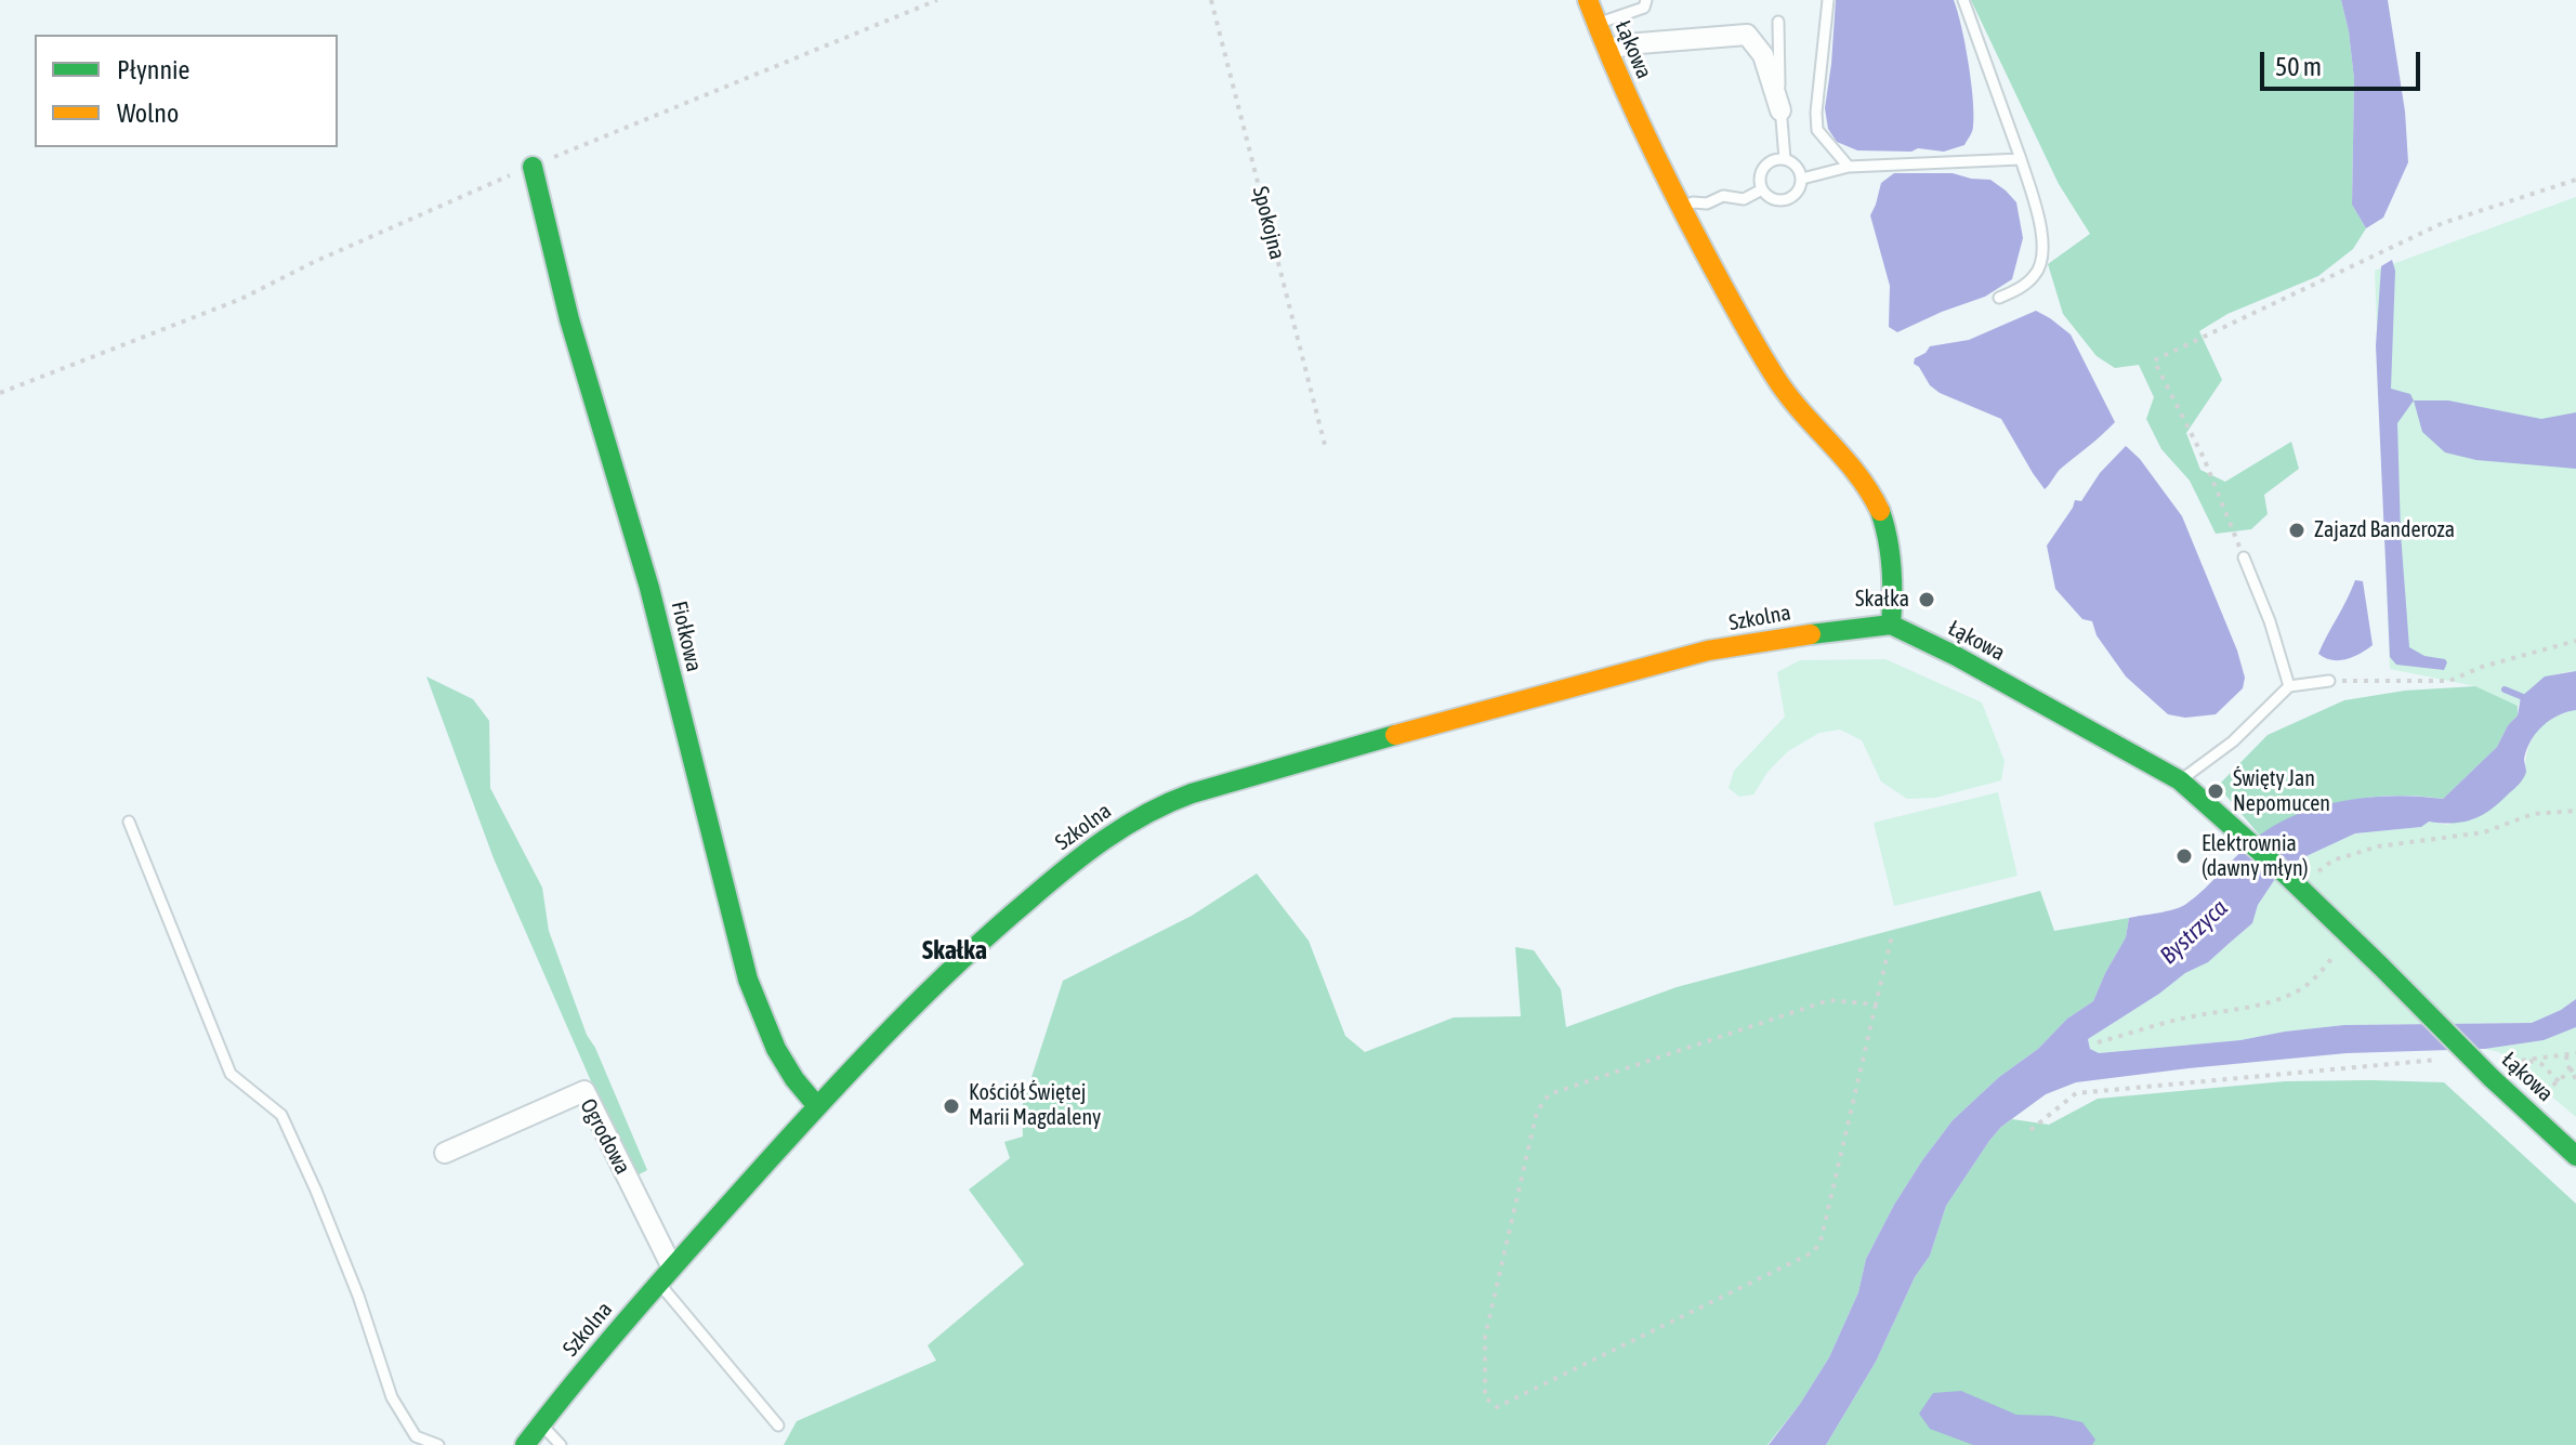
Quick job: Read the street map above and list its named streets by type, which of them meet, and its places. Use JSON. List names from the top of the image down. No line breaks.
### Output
{"streets":{"street":["Łąkowa","Szkolna","Fiołkowa","Ogrodowa"],"path":["Spokojna"]},"crossings":[["Łąkowa","Szkolna"],["Szkolna","Fiołkowa"],["Szkolna","Ogrodowa"]],"districts":["Skałka"],"water":["Bystrzyca"],"places":["Zajazd Banderoza","Skałka","Święty Jan Nepomucen","Elektrownia (dawny młyn)","Kościół Świętej Marii Magdaleny"],"legend":["Płynnie","Wolno"],"scale_bar":"50 m"}
